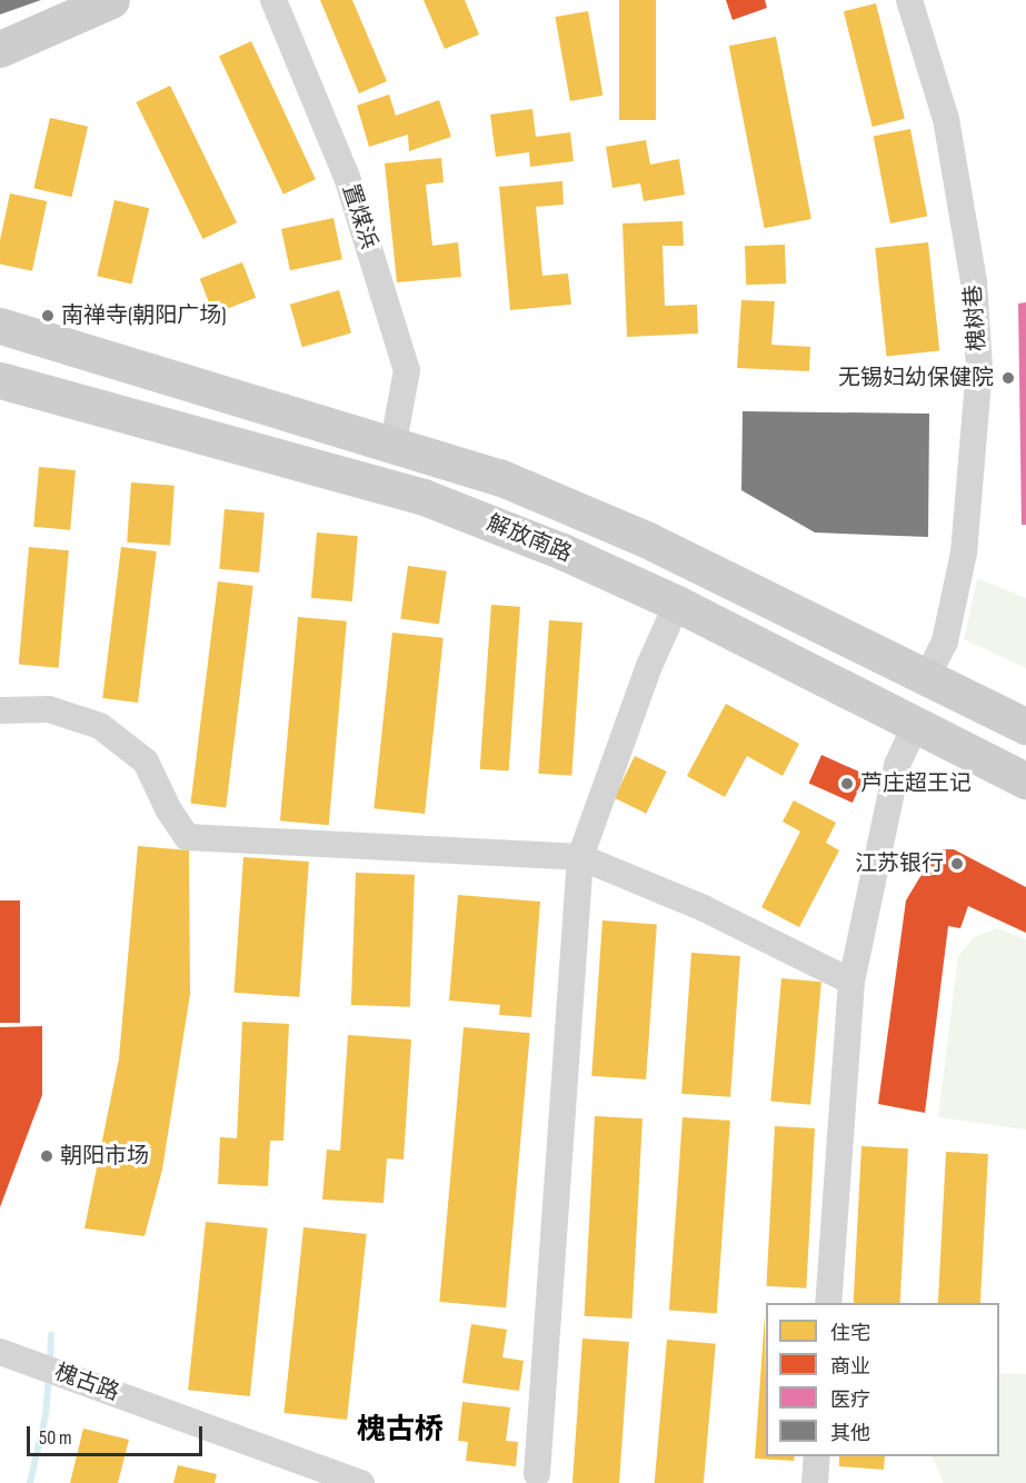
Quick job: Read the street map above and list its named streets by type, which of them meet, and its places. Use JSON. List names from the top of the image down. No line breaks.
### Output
{"streets":{"main road":["解放南路"],"street":["置煤浜","槐树巷","槐古路"]},"crossings":[["置煤浜","解放南路"],["槐树巷","解放南路"]],"districts":["槐古桥"],"places":["南禅寺(朝阳广场)","无锡妇幼保健院","芦庄超王记","江苏银行","朝阳市场"],"legend":["住宅","商业","医疗","其他"],"scale_bar":"50 m"}
